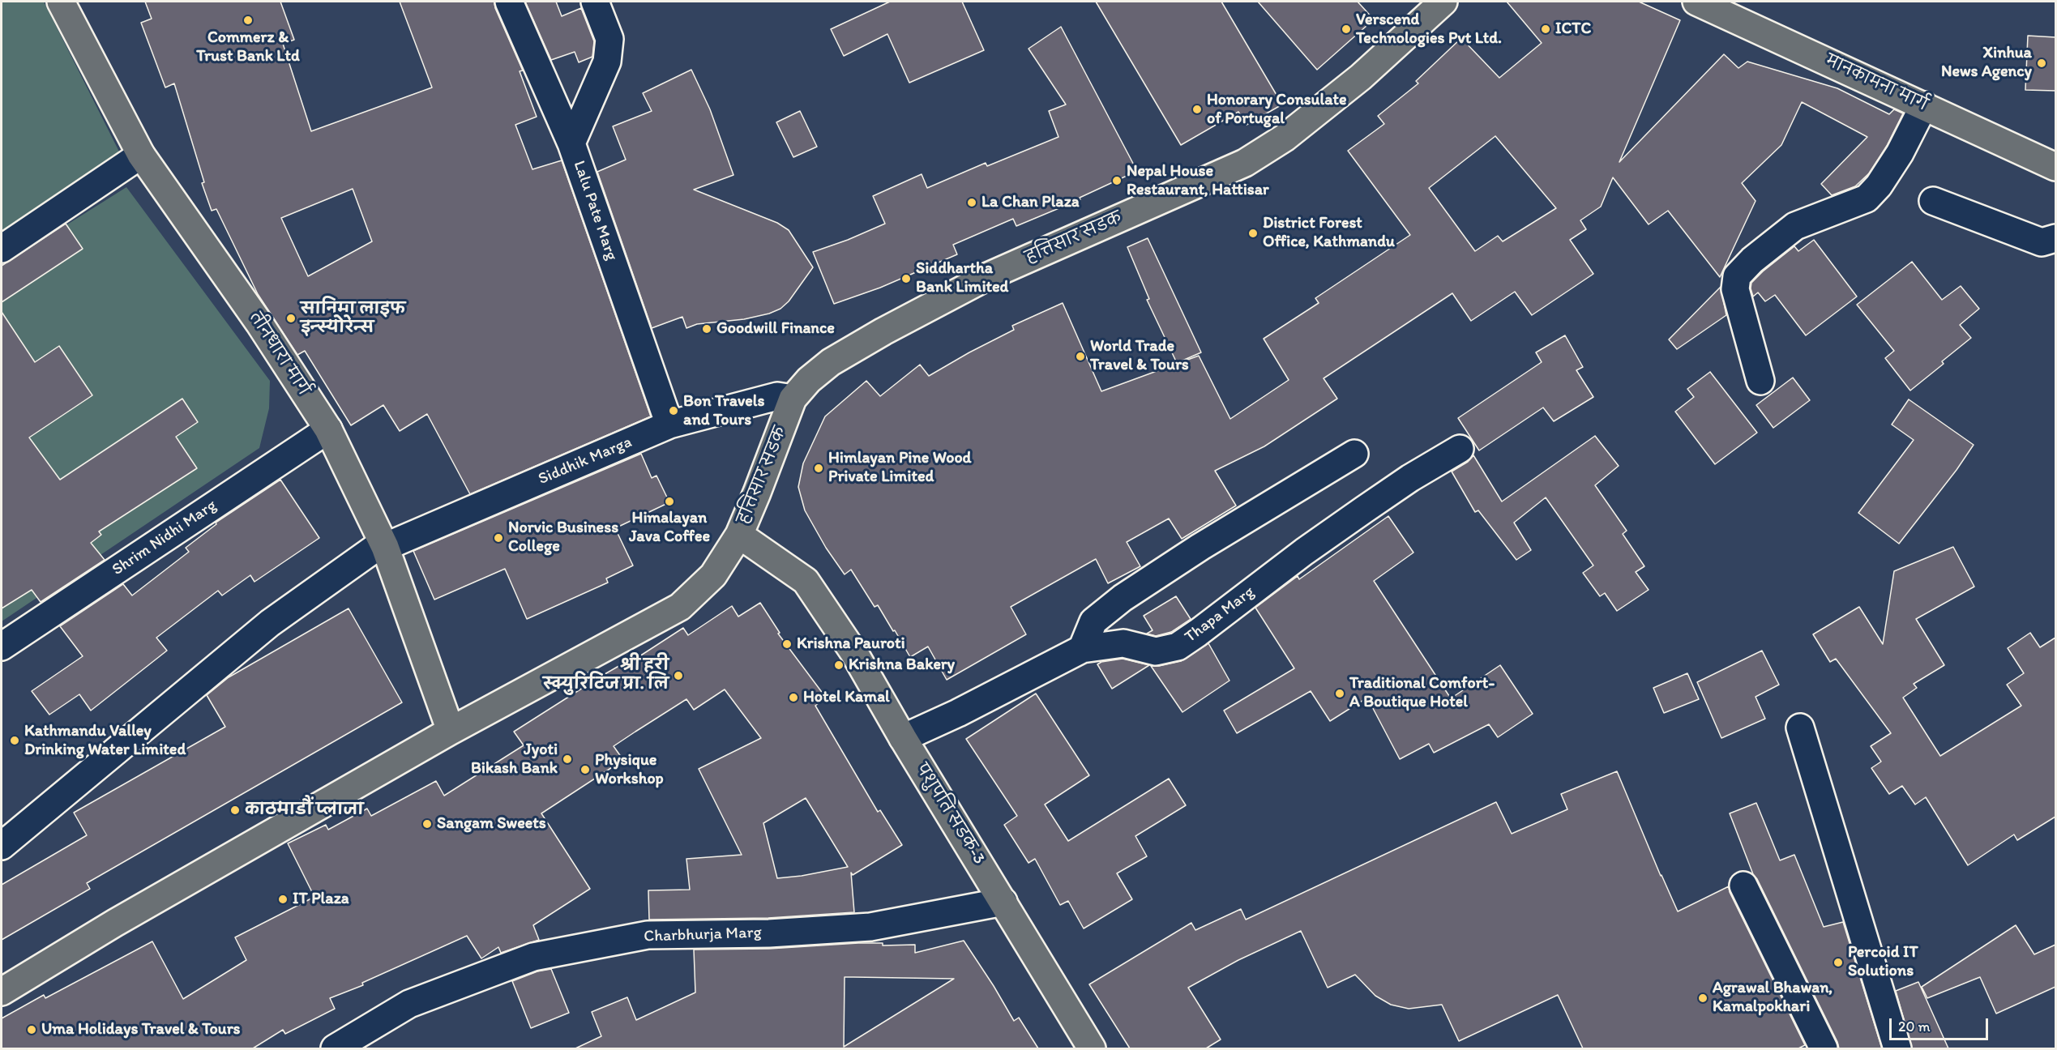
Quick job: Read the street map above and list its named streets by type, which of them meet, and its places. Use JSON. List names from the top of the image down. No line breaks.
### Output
{"streets":{"main road":["मानकामना मार्ग","हत्तिसार सडक","तीनधारा मार्ग","पशुपति सडक-3"],"street":["Lalu Pate Marg","Siddhik Marga","Shrim Nidhi Marg","Thapa Marg","Charbhurja Marg"]},"crossings":[["Lalu Pate Marg","Siddhik Marga"],["हत्तिसार सडक","तीनधारा मार्ग"],["हत्तिसार सडक","Siddhik Marga"],["हत्तिसार सडक","पशुपति सडक-3"],["तीनधारा मार्ग","Siddhik Marga"],["तीनधारा मार्ग","Shrim Nidhi Marg"],["Thapa Marg","पशुपति सडक-3"],["पशुपति सडक-3","Charbhurja Marg"]],"places":["Commerz & Trust Bank Ltd","Verscend Technologies Pvt Ltd.","ICTC","Xinhua News Agency","Honorary Consulate of Portugal","Nepal House Restaurant, Hattisar","La Chan Plaza","District Forest Office, Kathmandu","Siddhartha Bank Limited","सानिमा लाइफ इन्स्योरेन्स","Goodwill Finance","World Trade Travel & Tours","Bon Travels and Tours","Himlayan Pine Wood Private Limited","Himalayan Java Coffee","Norvic Business College","Krishna Pauroti","Krishna Bakery","श्री हरी स्क्युरिटिज प्रा. लि","Traditional Comfort- A Boutique Hotel","Hotel Kamal","Kathmandu Valley Drinking Water Limited","Jyoti Bikash Bank","Physique Workshop","काठमाडौं प्लाजा","Sangam Sweets","IT Plaza","Percoid IT Solutions","Agrawal Bhawan, Kamalpokhari","Uma Holidays Travel & Tours"],"scale_bar":"20 m"}
